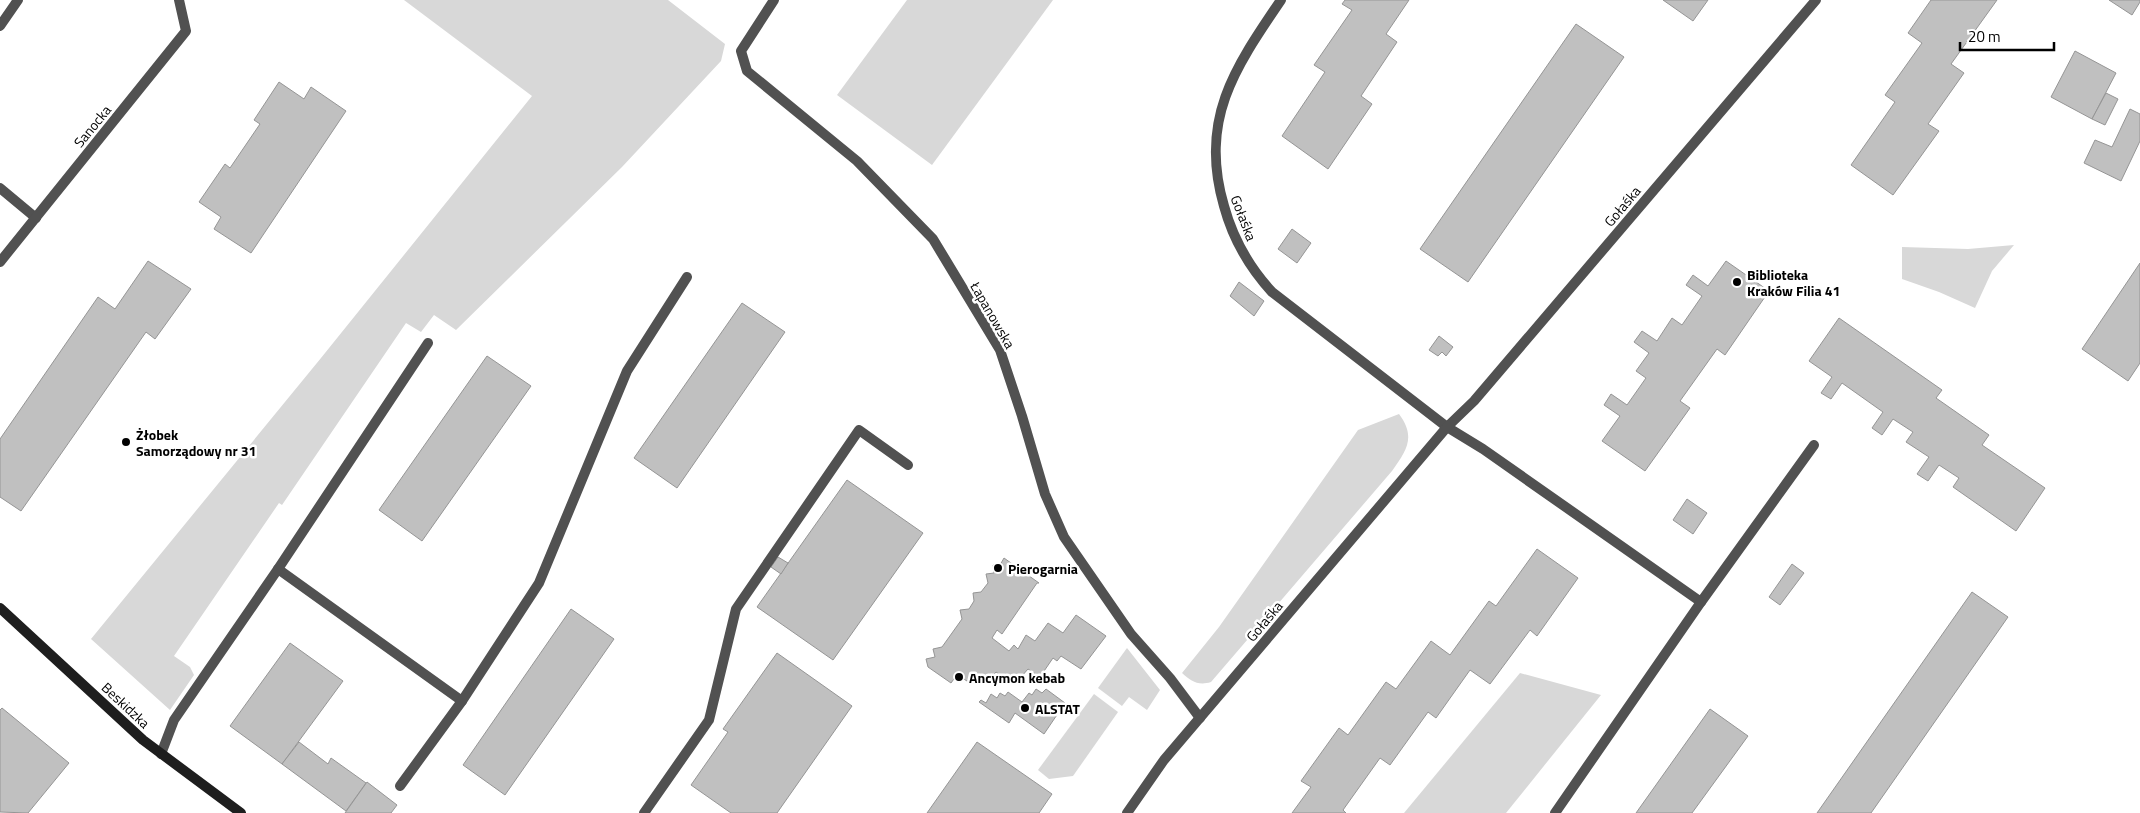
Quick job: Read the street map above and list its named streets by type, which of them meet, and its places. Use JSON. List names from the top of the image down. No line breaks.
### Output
{"streets":{"street":["Sanocka","Gołaśka","Łapanowska","Beskidzka"]},"crossings":[["Gołaśka","Łapanowska"]],"places":["Biblioteka Kraków Filia 41","Żłobek Samorządowy nr 31","Pierogarnia","Ancymon kebab","ALSTAT"],"scale_bar":"20 m"}
